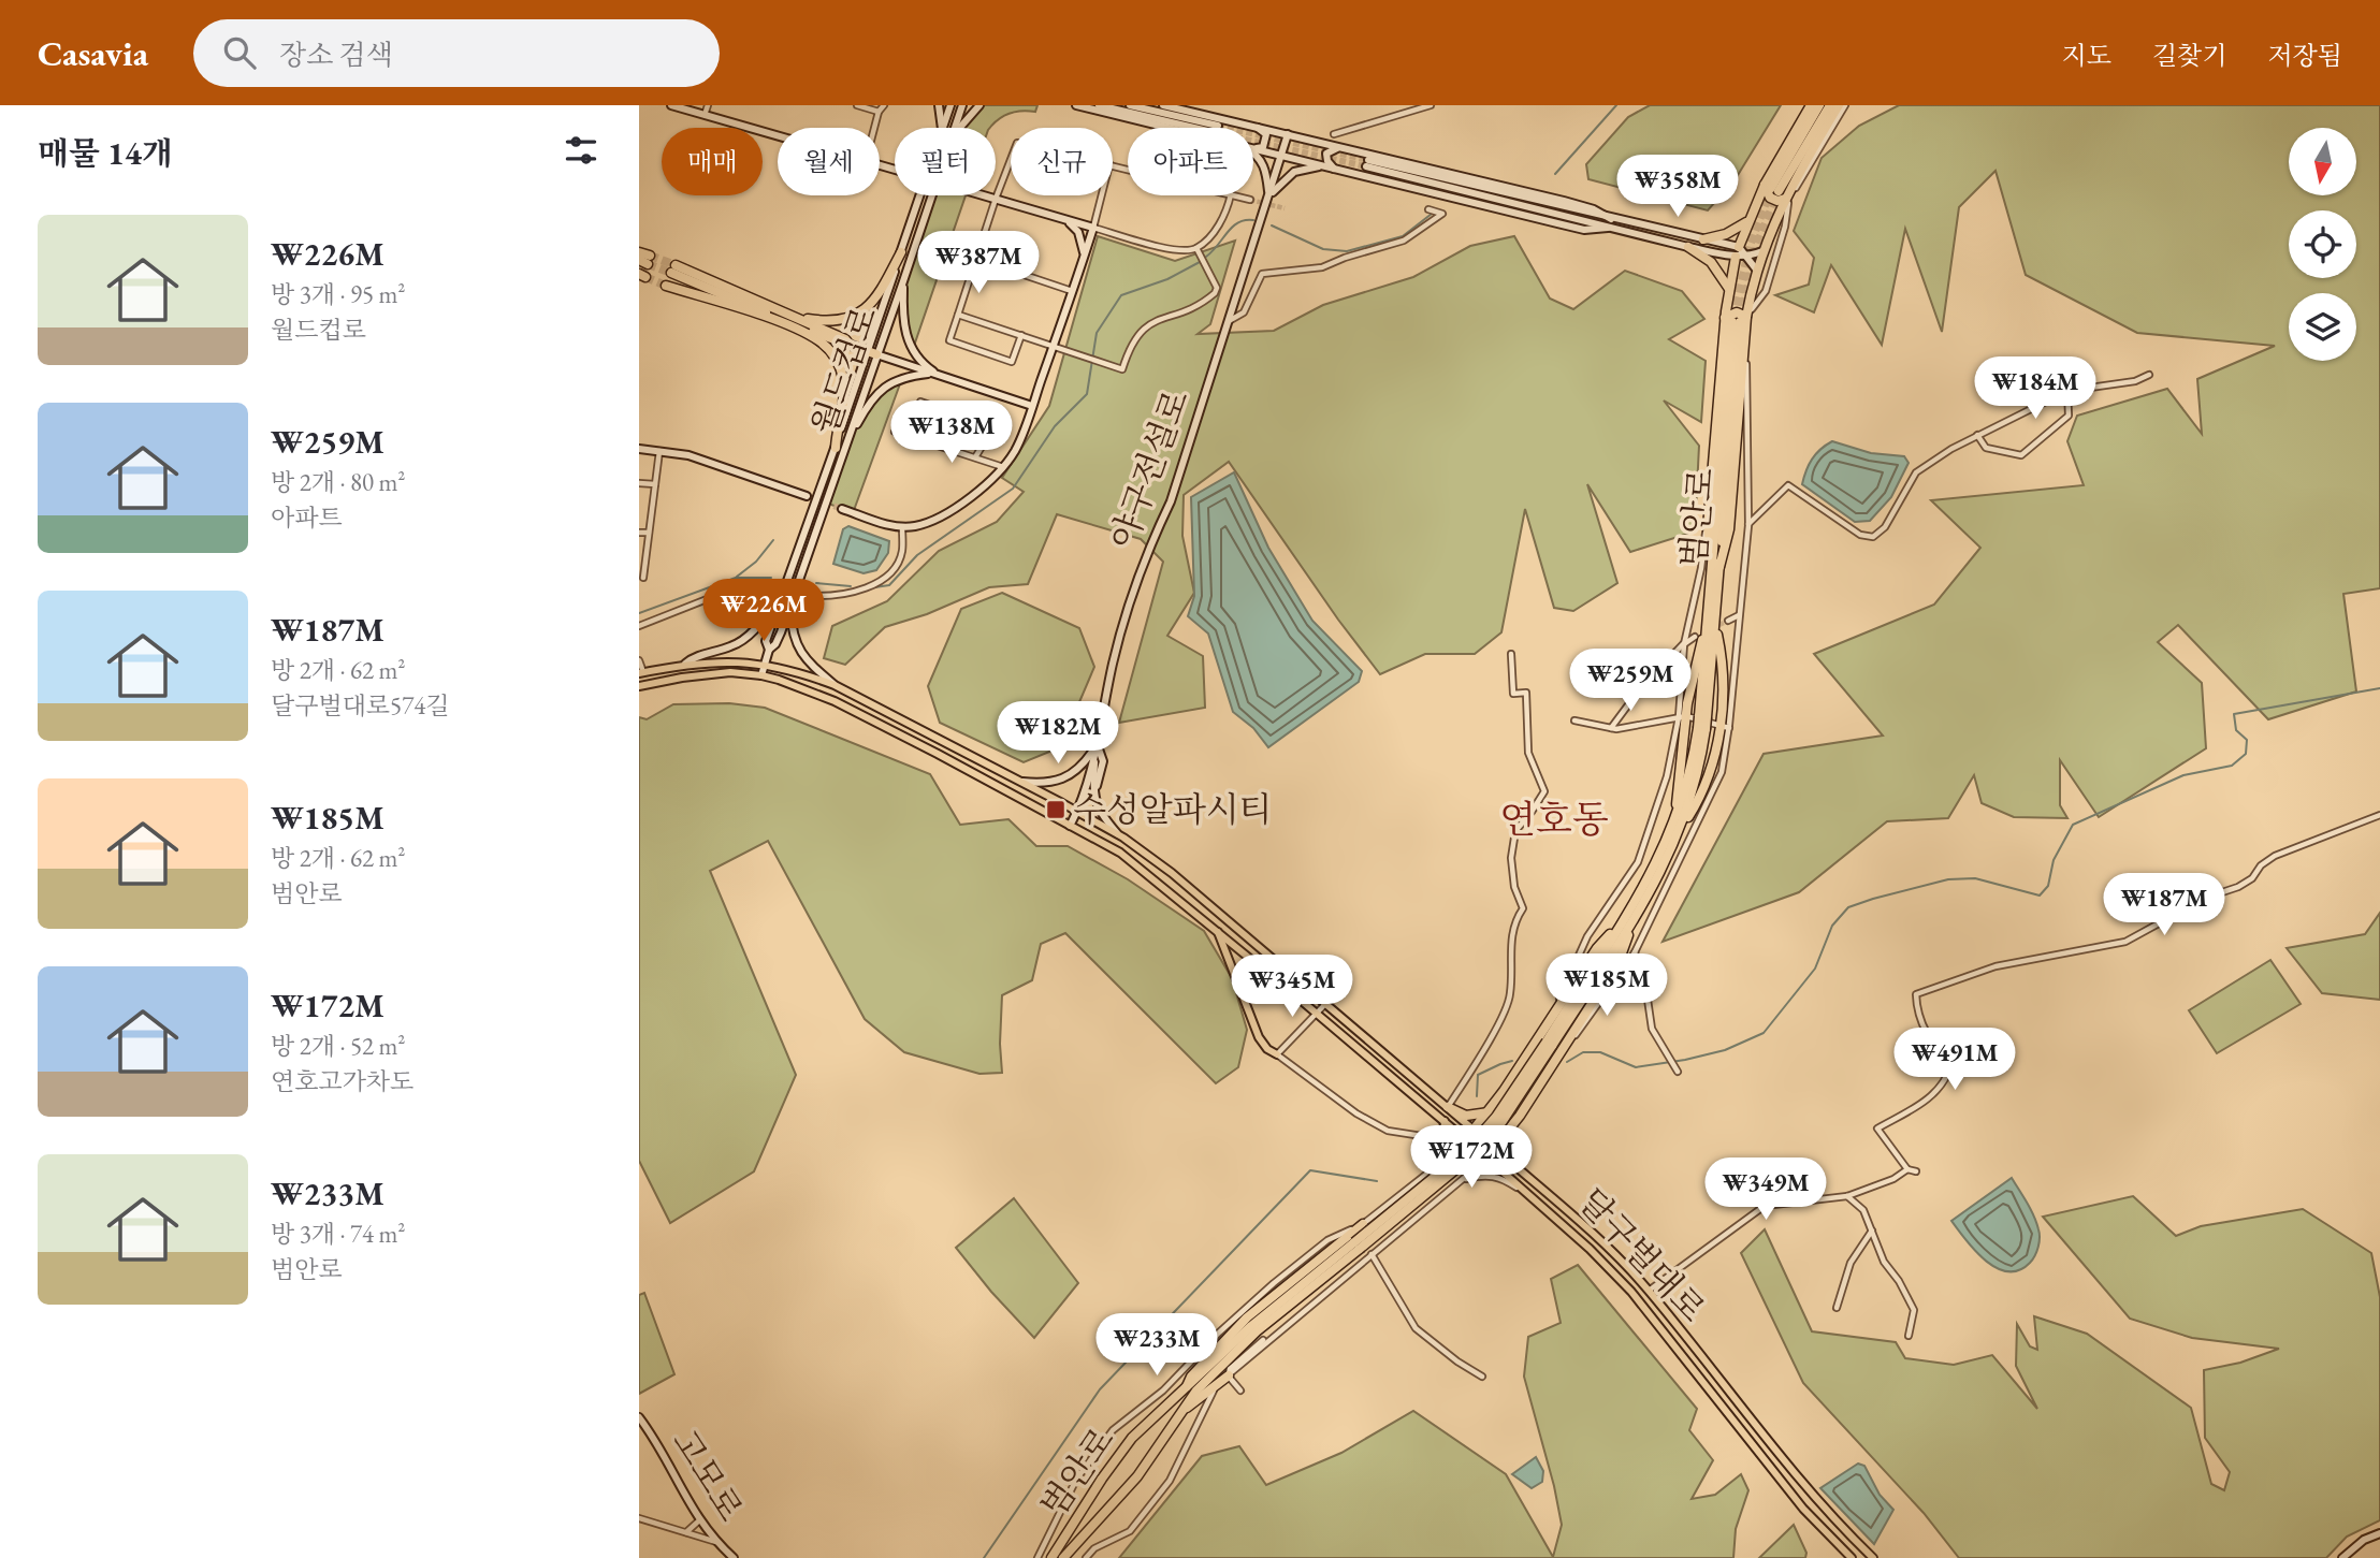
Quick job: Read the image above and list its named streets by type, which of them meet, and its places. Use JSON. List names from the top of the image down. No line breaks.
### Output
{"streets":{"highway":["범안로"],"main road":["월드컵로","야구전설로","달구벌대로","고모로"]},"crossings":[["월드컵로","달구벌대로"],["야구전설로","달구벌대로"]],"districts":["연호동"],"places":{"transit":["수성알파시티"]},"north":"bottom","page":{"header":"Casavia","search":"장소 검색","nav":["지도","길찾기","저장됨"],"heading":"매물 14개","chip":["매매","월세","필터","신규","아파트"],"price":["₩358M","₩387M","₩184M","₩138M","₩226M","₩259M","₩182M","₩187M","₩185M","₩345M","₩491M","₩172M","₩349M","₩233M"],"list":[{"name":"₩226M","note":"방 3개 · 95 m² · 월드컵로"},{"name":"₩259M","note":"방 2개 · 80 m² · 아파트"},{"name":"₩187M","note":"방 2개 · 62 m² · 달구벌대로574길"},{"name":"₩185M","note":"방 2개 · 62 m² · 범안로"},{"name":"₩172M","note":"방 2개 · 52 m² · 연호고가차도"},{"name":"₩233M","note":"방 3개 · 74 m² · 범안로"}]}}
